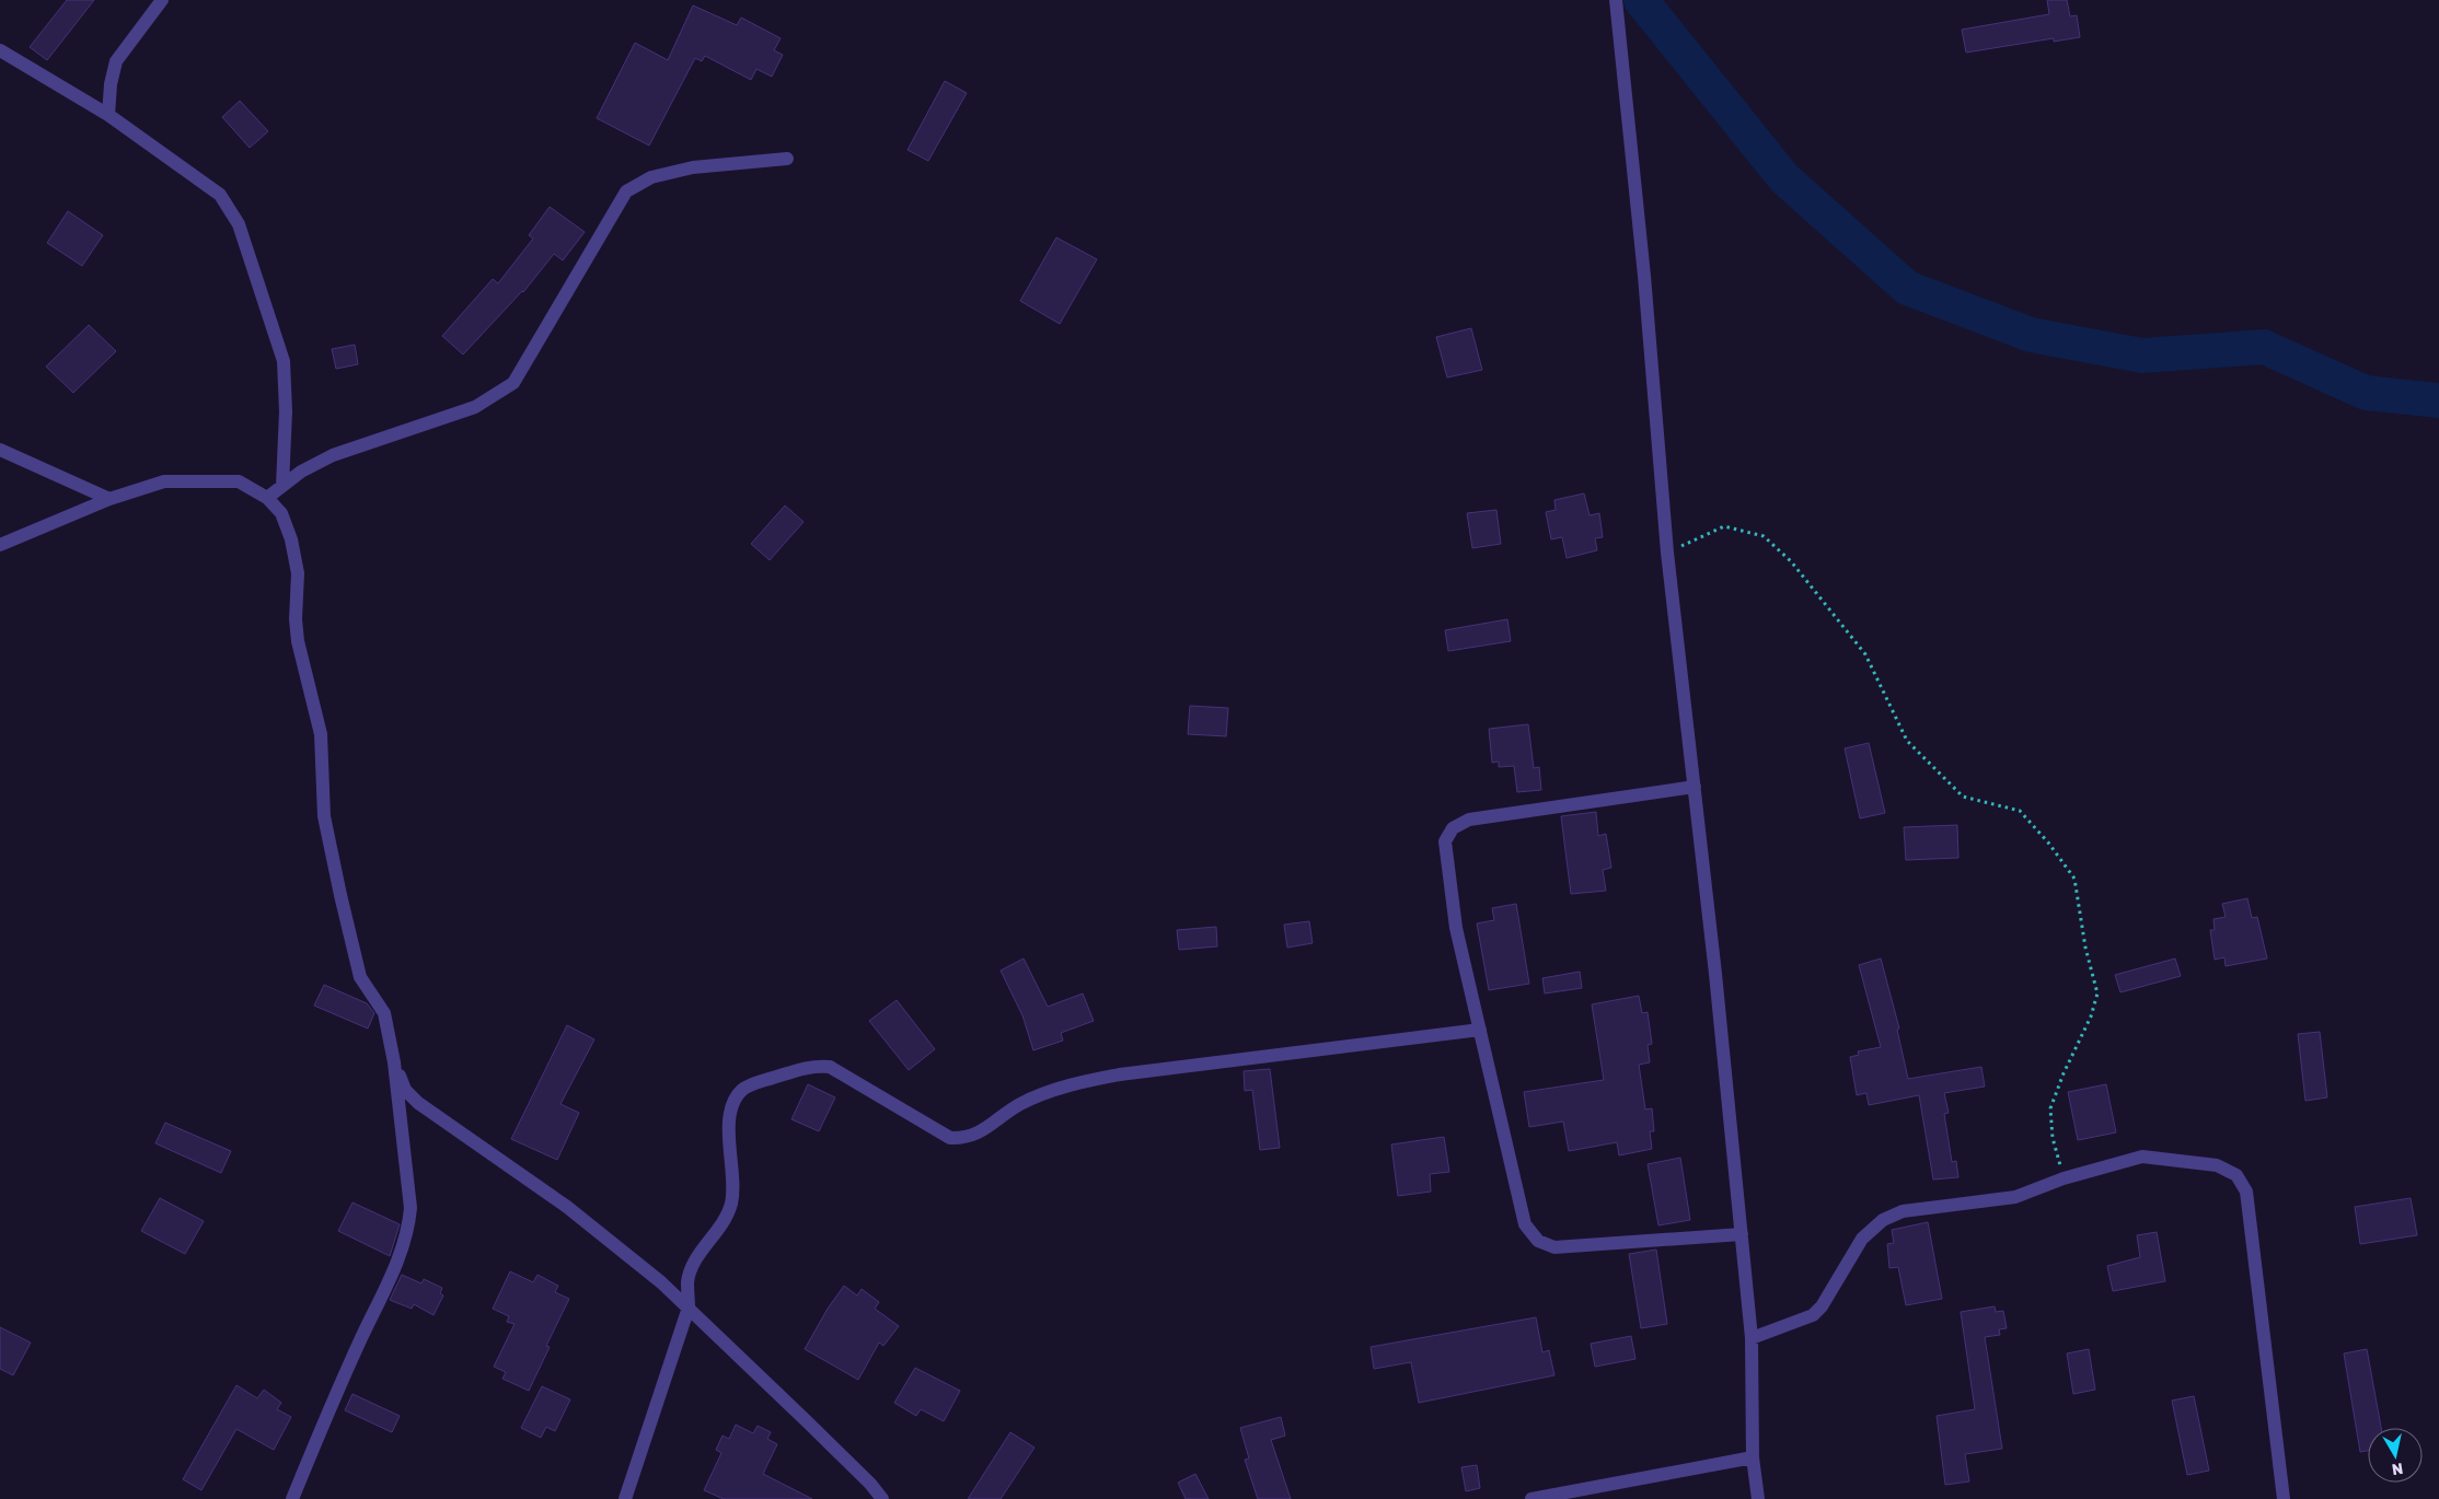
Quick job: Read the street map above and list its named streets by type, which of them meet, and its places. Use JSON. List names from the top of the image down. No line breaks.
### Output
{"north":"bottom"}
